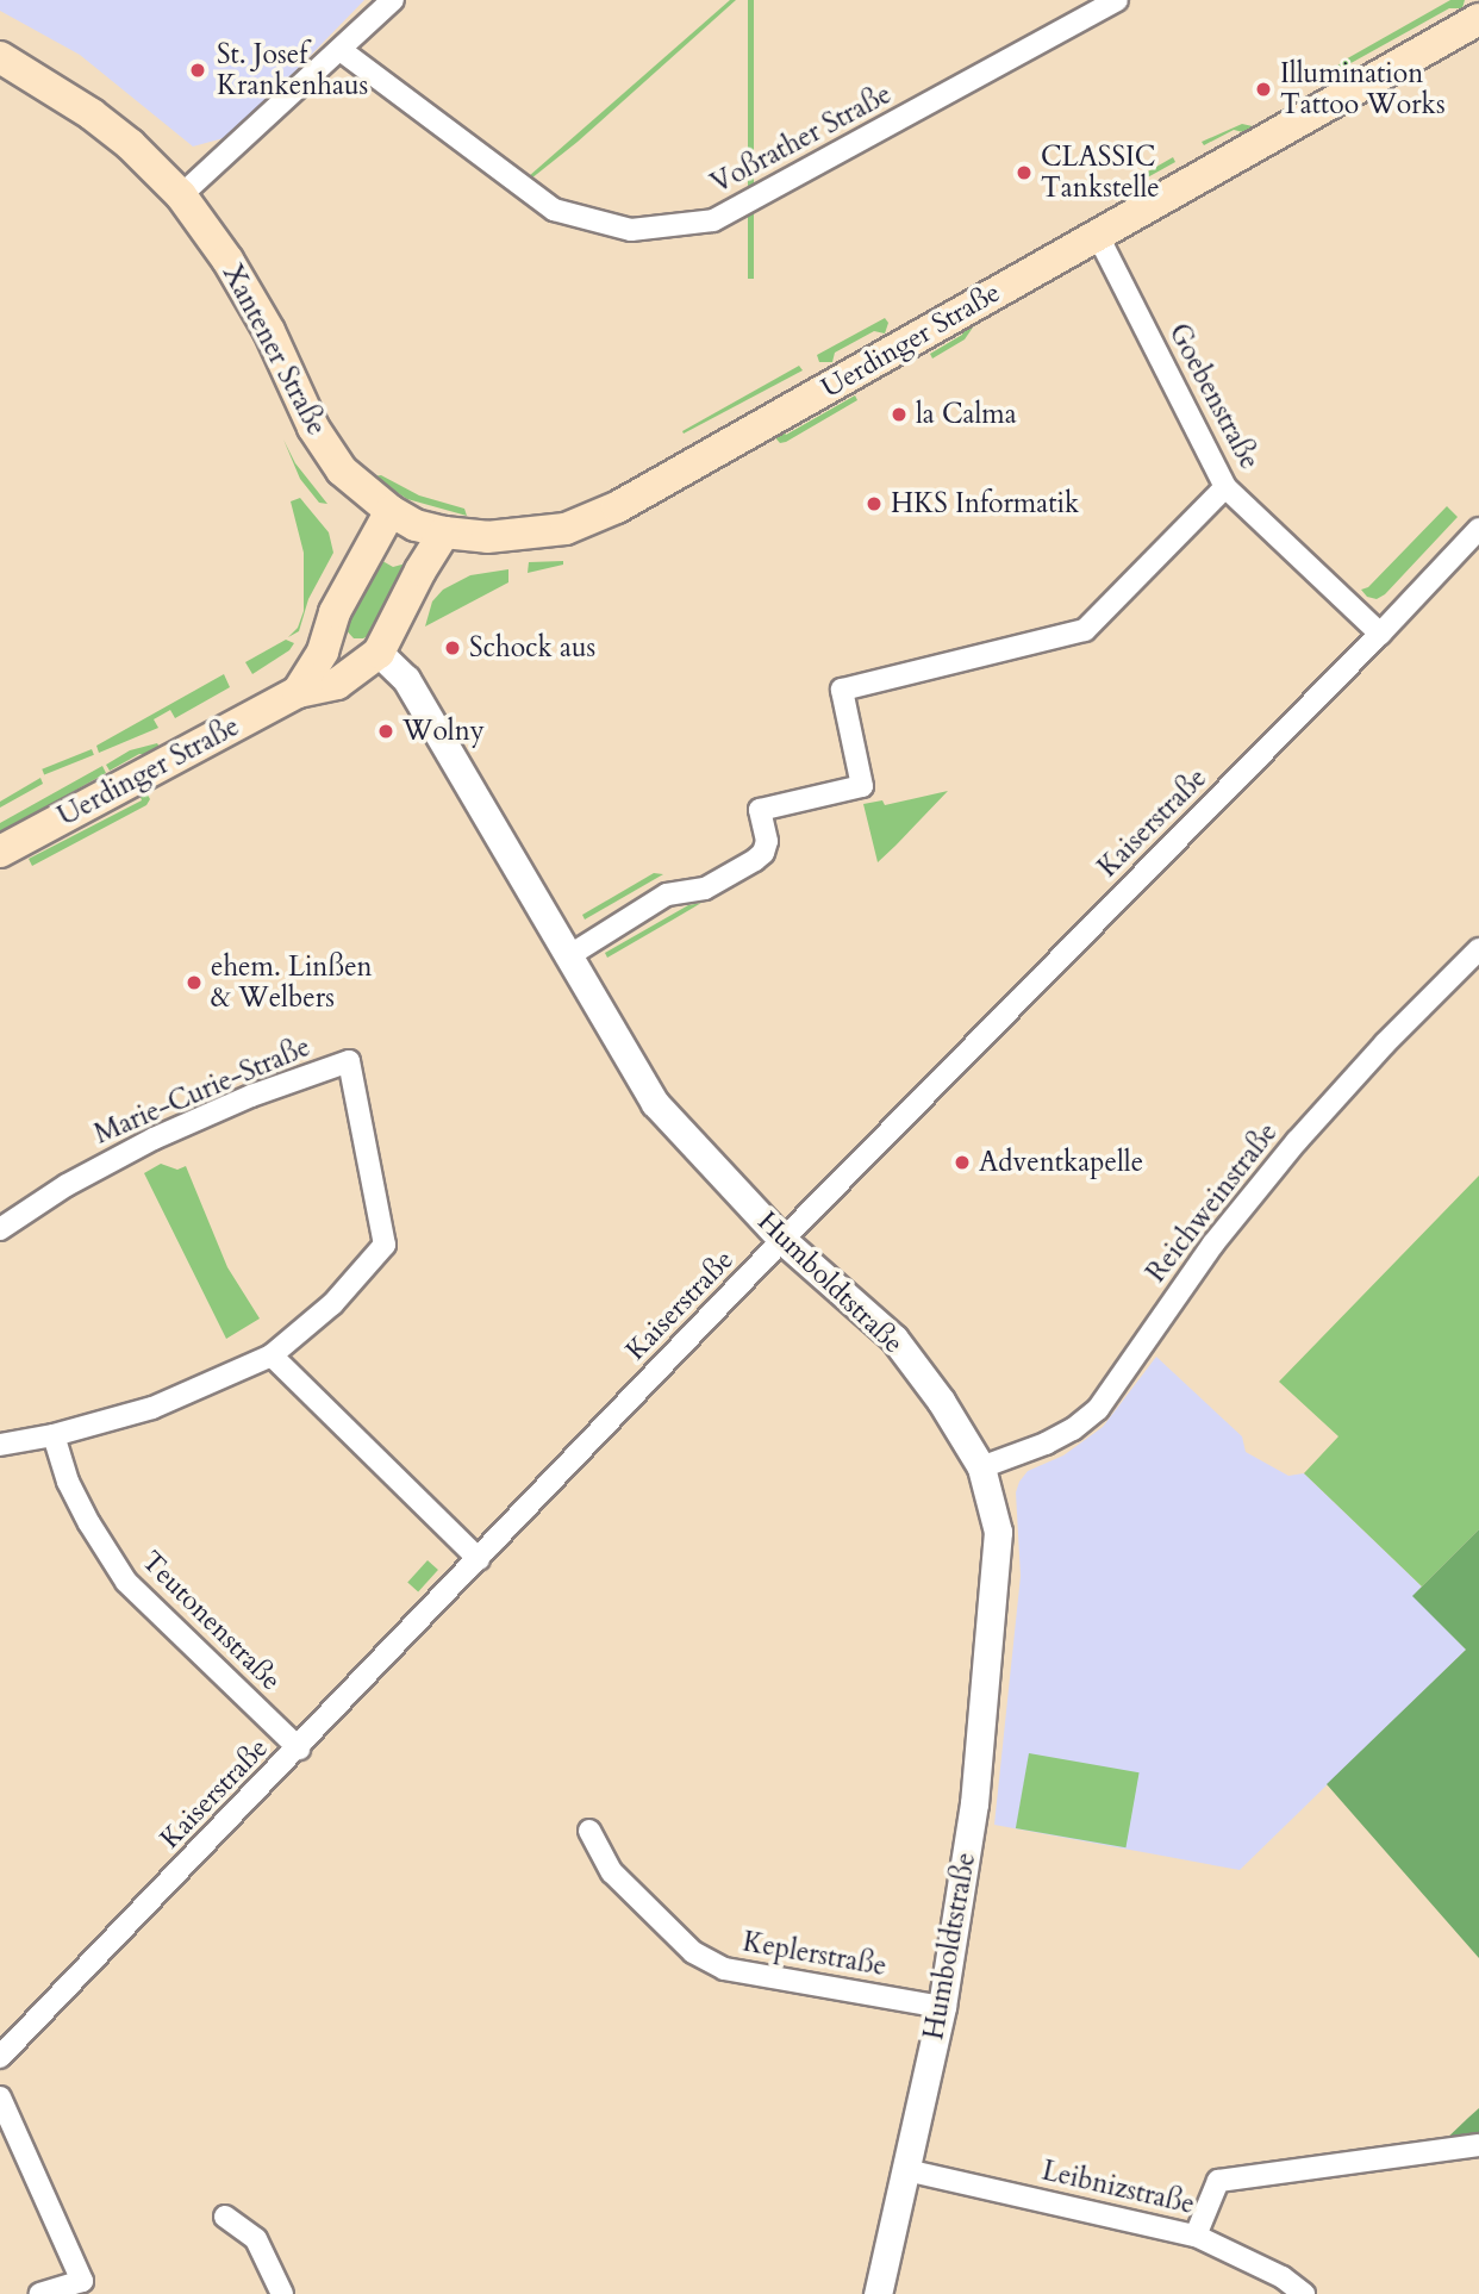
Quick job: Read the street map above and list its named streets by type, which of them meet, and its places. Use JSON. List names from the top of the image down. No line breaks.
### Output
{"streets":{"main road":["Uerdinger Straße","Xantener Straße"],"street":["Voßrather Straße","Goebenstraße","Kaiserstraße","Marie-Curie-Straße","Reichweinstraße","Humboldtstraße","Teutonenstraße","Keplerstraße","Leibnizstraße"]},"crossings":[["Uerdinger Straße","Xantener Straße"],["Uerdinger Straße","Goebenstraße"],["Uerdinger Straße","Humboldtstraße"],["Goebenstraße","Kaiserstraße"],["Kaiserstraße","Humboldtstraße"],["Kaiserstraße","Teutonenstraße"],["Reichweinstraße","Humboldtstraße"],["Humboldtstraße","Keplerstraße"],["Humboldtstraße","Leibnizstraße"]],"places":["St. Josef Krankenhaus","Illumination Tattoo Works","CLASSIC Tankstelle","la Calma","HKS Informatik","Schock aus","Wolny","ehem. Linßen & Welbers","Adventkapelle"]}
